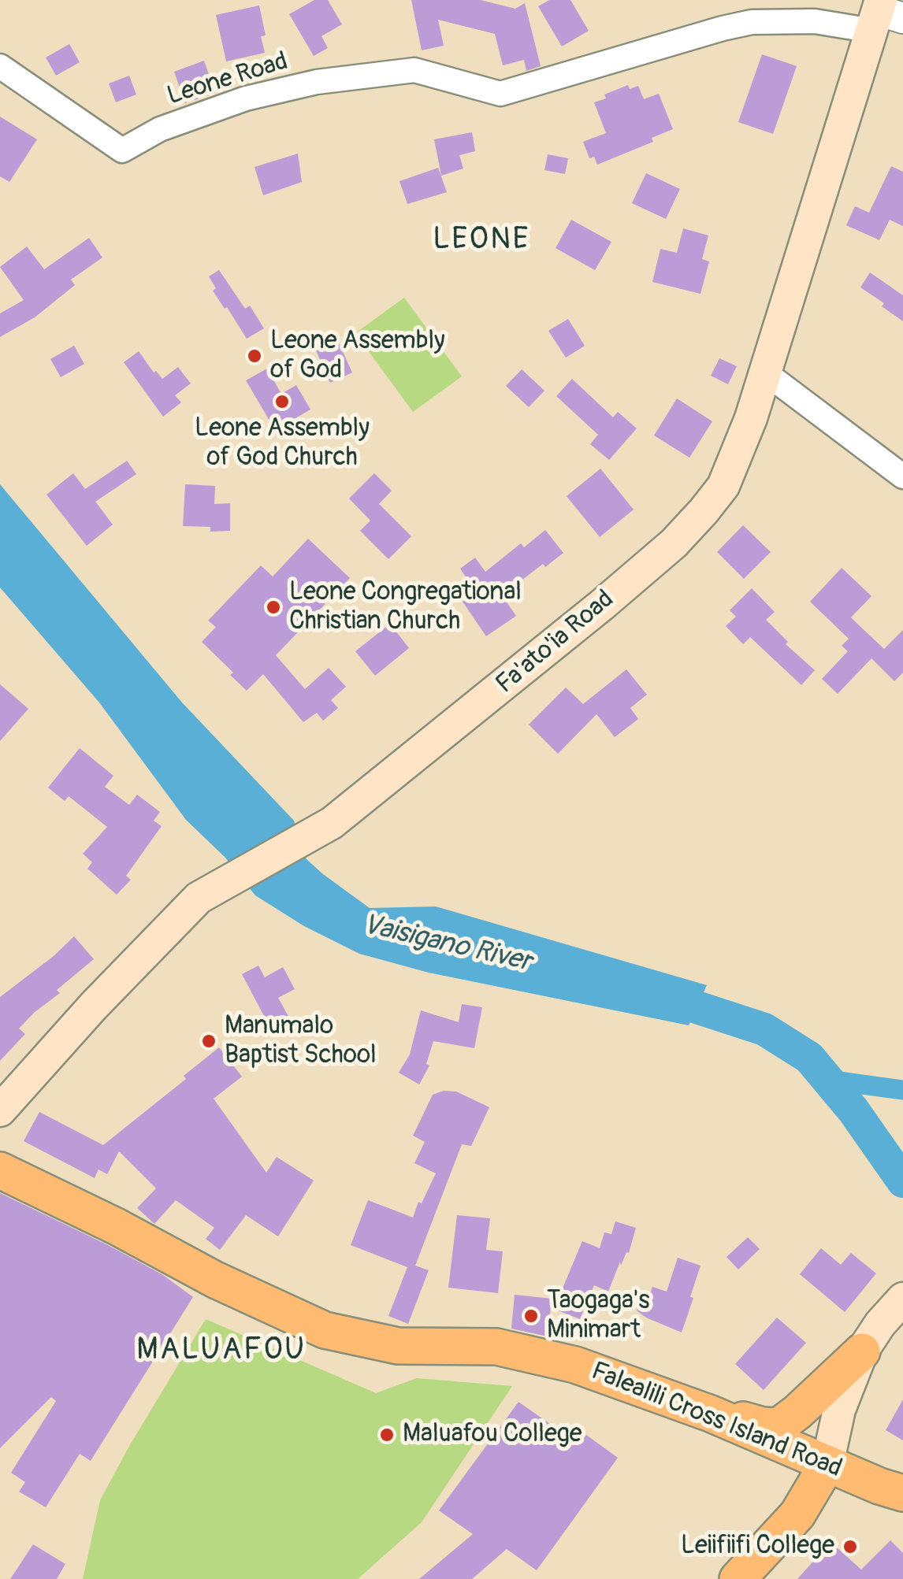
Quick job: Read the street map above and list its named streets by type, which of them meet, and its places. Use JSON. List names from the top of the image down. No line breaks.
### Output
{"streets":{"main road":["Fa'ato'ia Road","Falealili Cross Island Road"],"street":["Leone Road"]},"crossings":[["Leone Road","Fa'ato'ia Road"]],"districts":["LEONE","MALUAFOU"],"water":["Vaisigano River"],"places":["Leone Assembly of God","Leone Assembly of God Church","Leone Congregational Christian Church","Manumalo Baptist School","Taogaga's Minimart","Maluafou College","Leiifiifi College"]}
